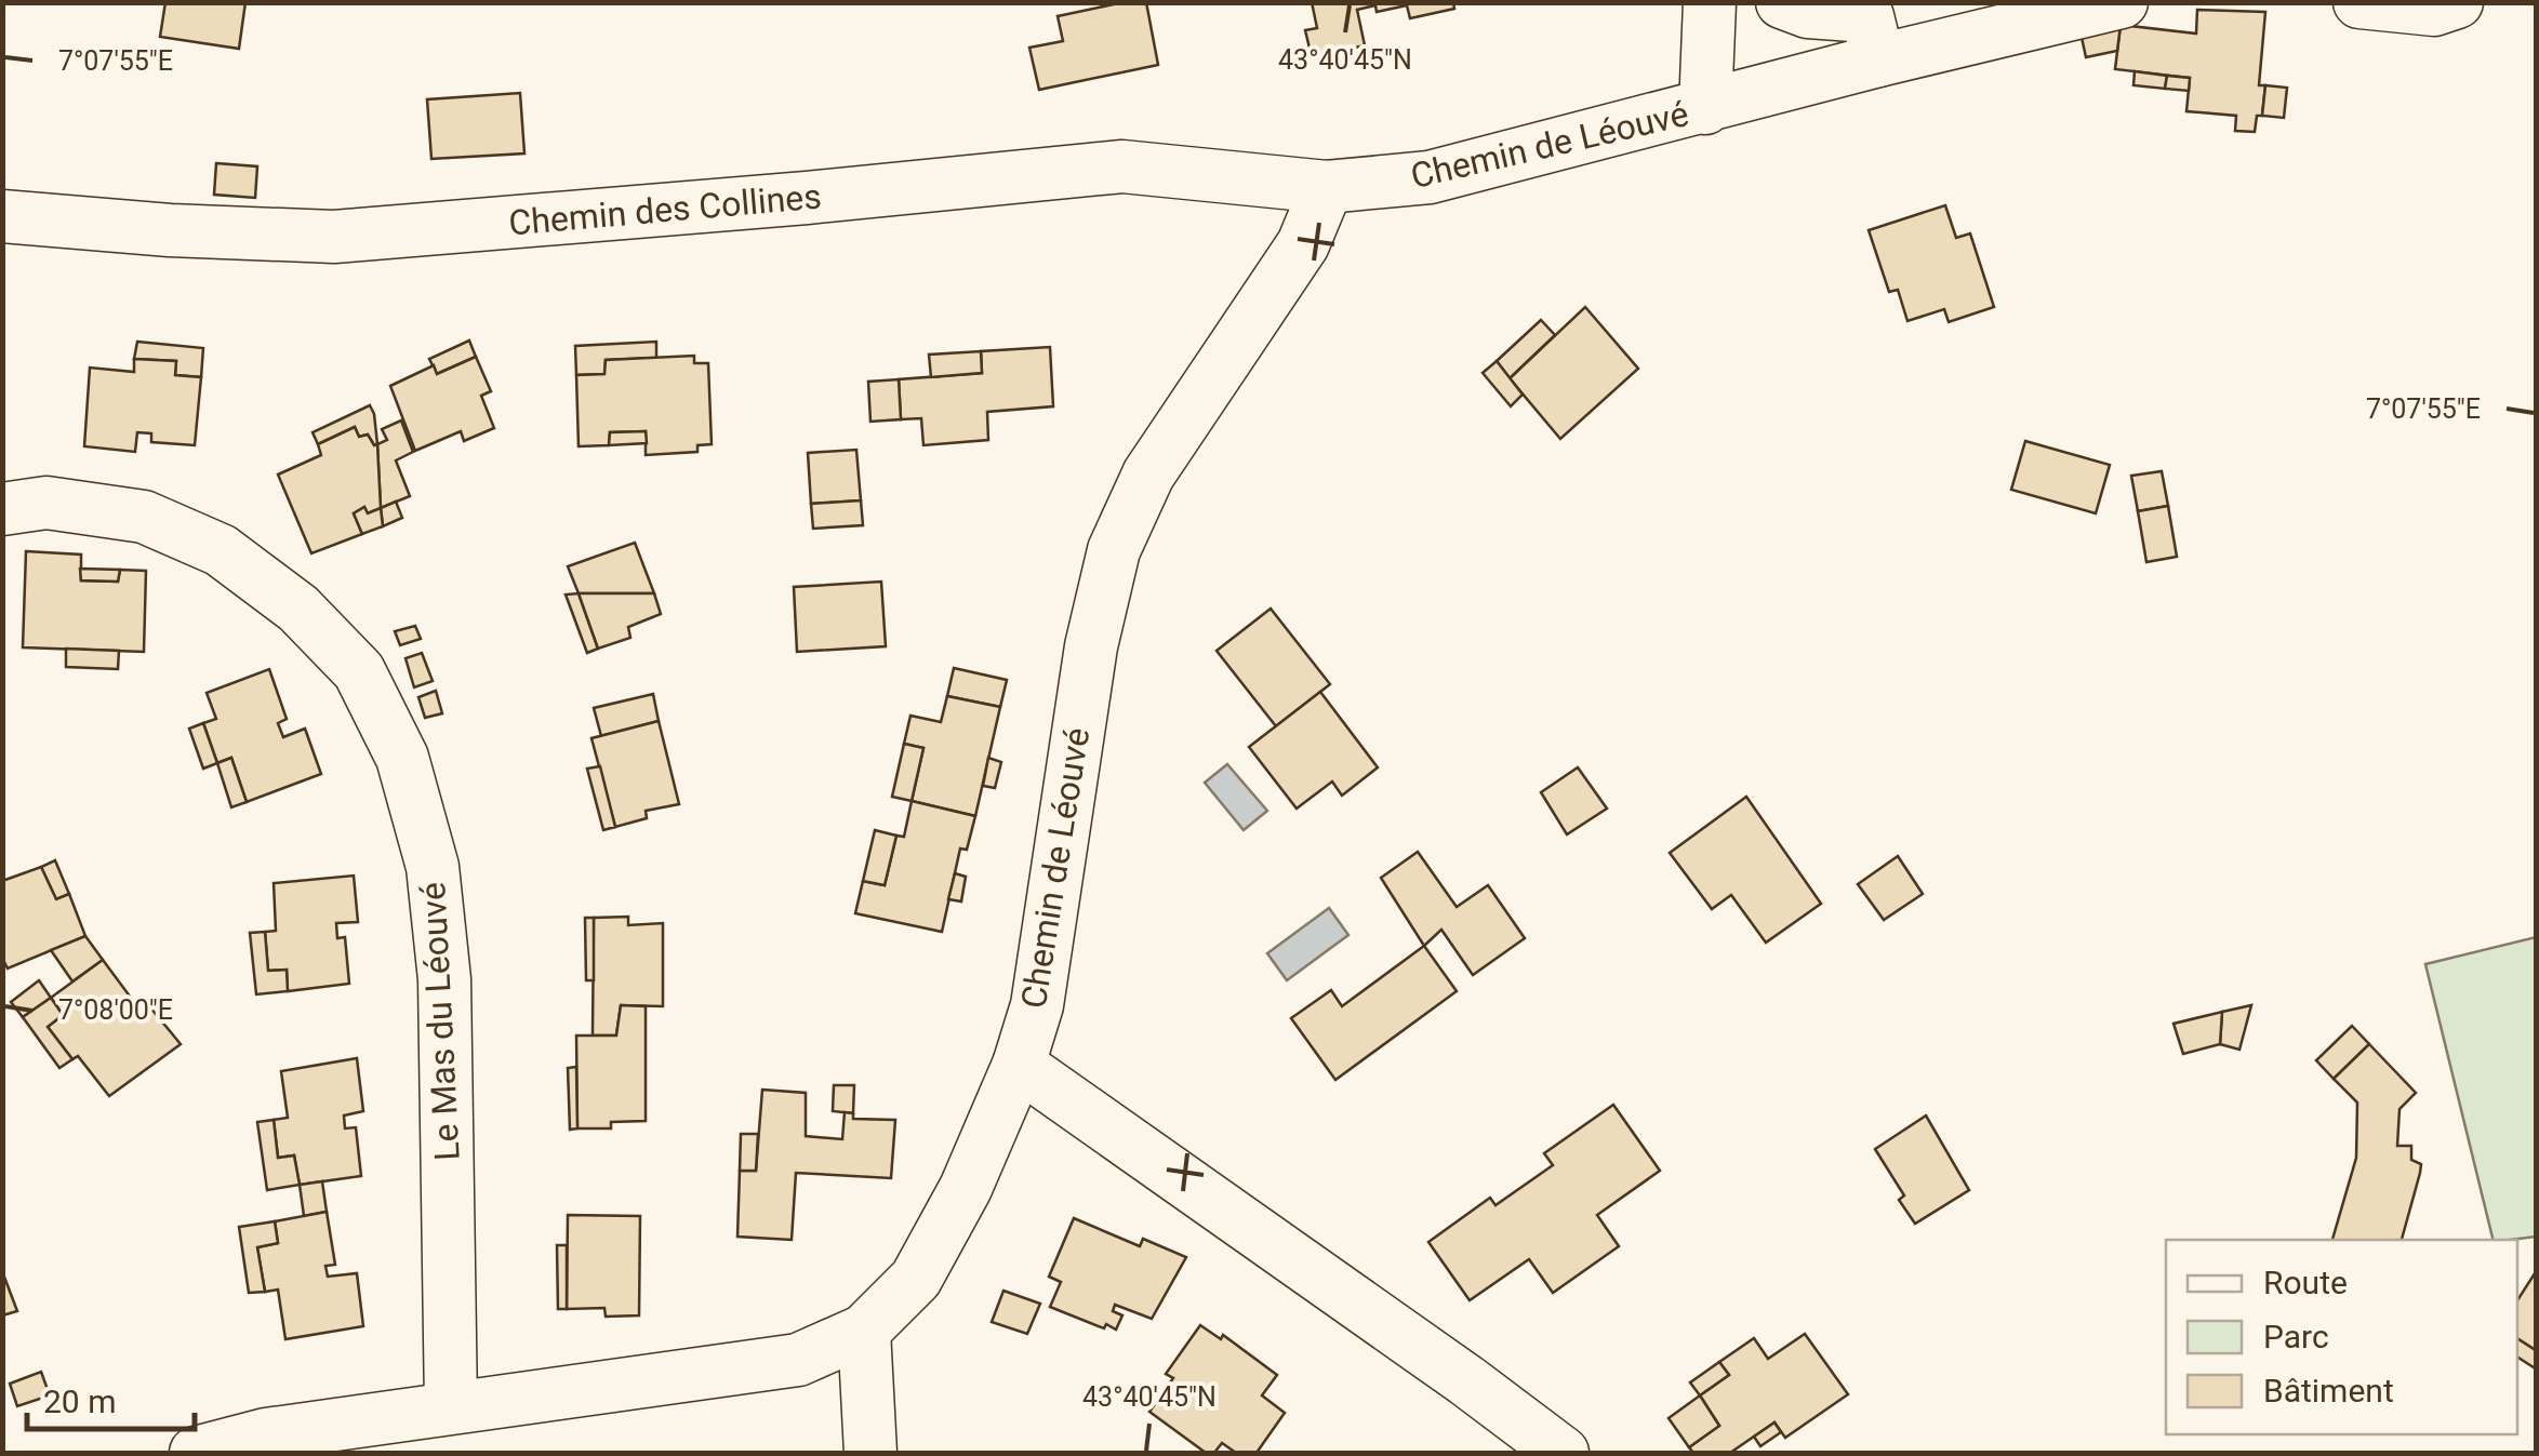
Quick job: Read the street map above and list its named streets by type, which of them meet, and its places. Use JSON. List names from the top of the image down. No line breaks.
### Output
{"streets":{"street":["Chemin de Léouvé","Chemin des Collines","Le Mas du Léouvé"]},"crossings":[["Chemin de Léouvé","Chemin des Collines"],["Chemin de Léouvé","Le Mas du Léouvé"]],"legend":["Route","Parc","Bâtiment"],"scale_bar":"20 m","coordinates":["43°40'45\"N","7°07'55\"E","7°08'00\"E"]}
